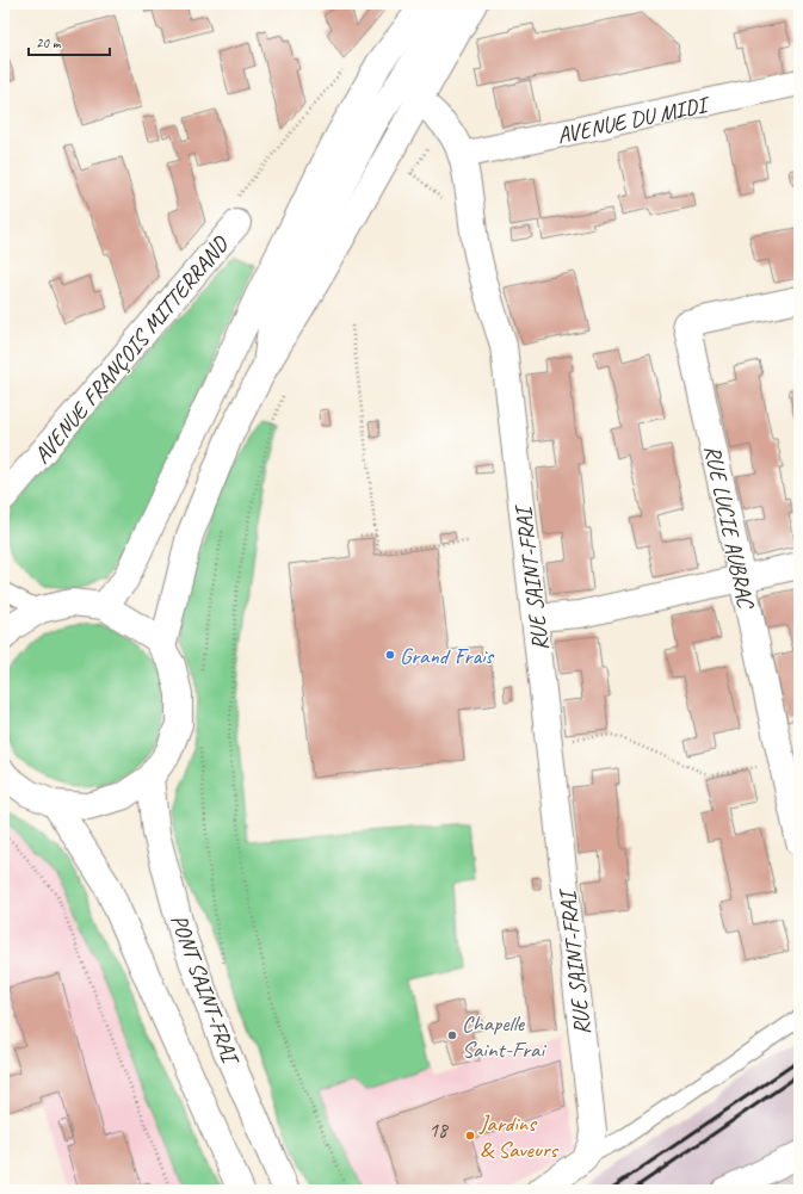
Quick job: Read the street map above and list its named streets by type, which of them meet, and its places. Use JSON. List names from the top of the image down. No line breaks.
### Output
{"streets":{"street":["AVENUE DU MIDI","AVENUE FRANÇOIS MITTERRAND","RUE LUCIE AUBRAC","RUE SAINT-FRAI","PONT SAINT-FRAI"]},"crossings":[["AVENUE DU MIDI","RUE SAINT-FRAI"]],"places":["Grand Frais","Chapelle Saint-Frai","Jardins & Saveurs"],"house_numbers":["18"],"scale_bar":"20 m"}
